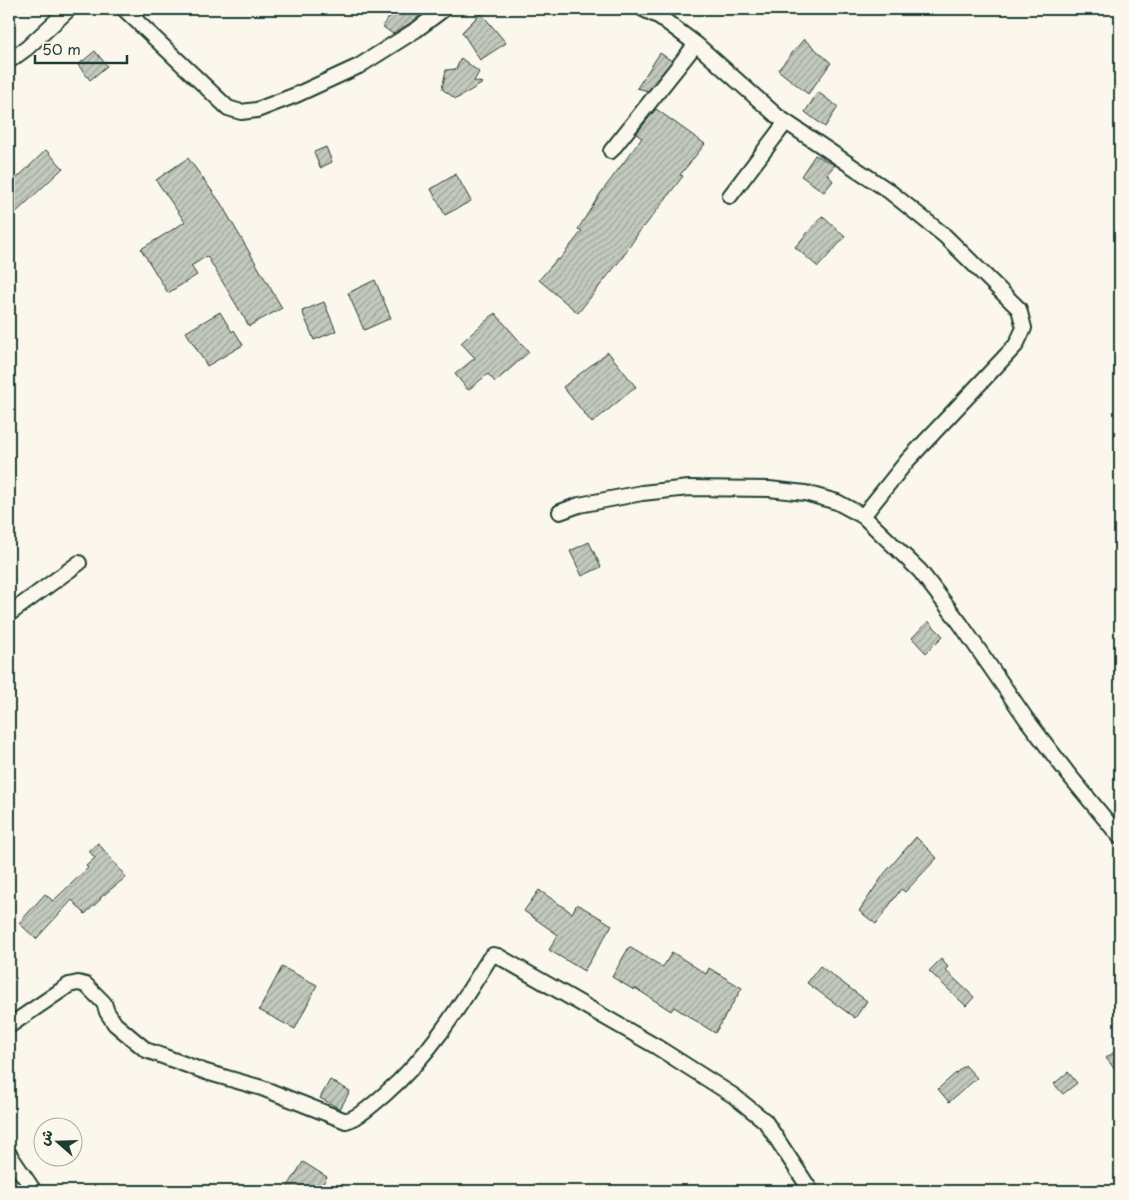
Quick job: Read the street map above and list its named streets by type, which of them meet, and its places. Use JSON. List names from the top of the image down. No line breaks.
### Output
{"scale_bar":"50 m","north":"left"}
